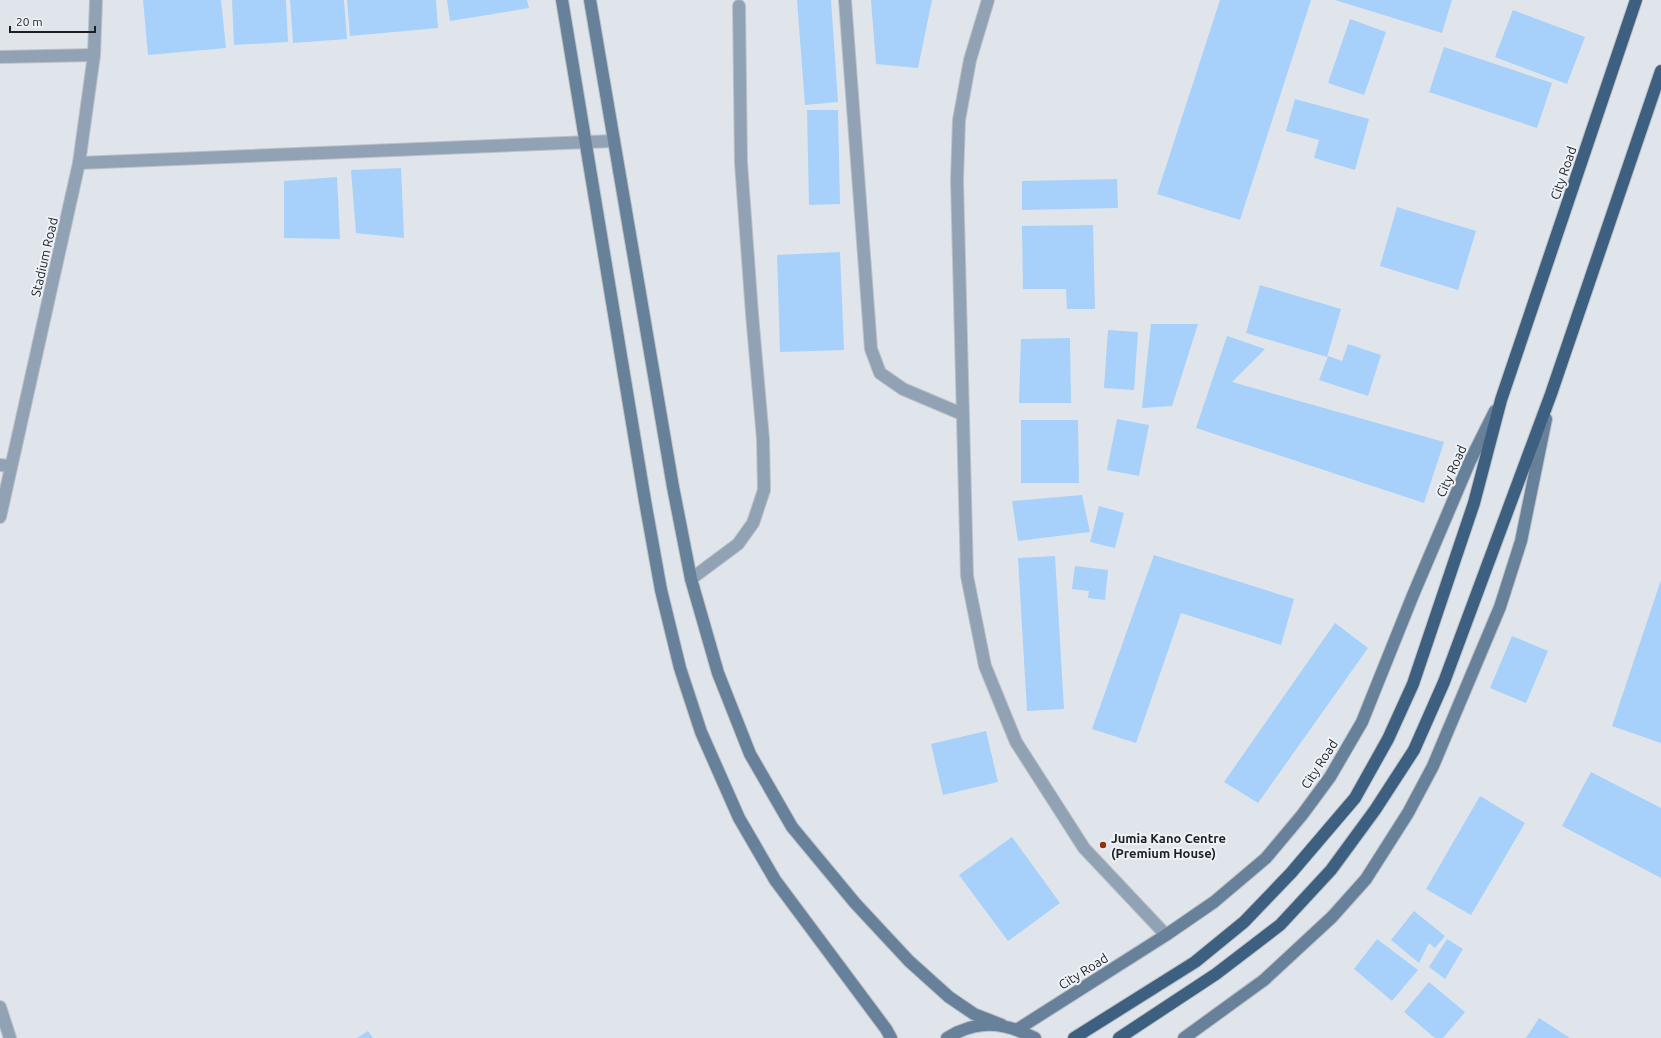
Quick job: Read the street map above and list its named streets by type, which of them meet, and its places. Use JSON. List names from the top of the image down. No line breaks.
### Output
{"streets":{"highway":["City Road"],"street":["Stadium Road"]},"places":["Jumia Kano Centre (Premium House)"],"scale_bar":"20 m"}
